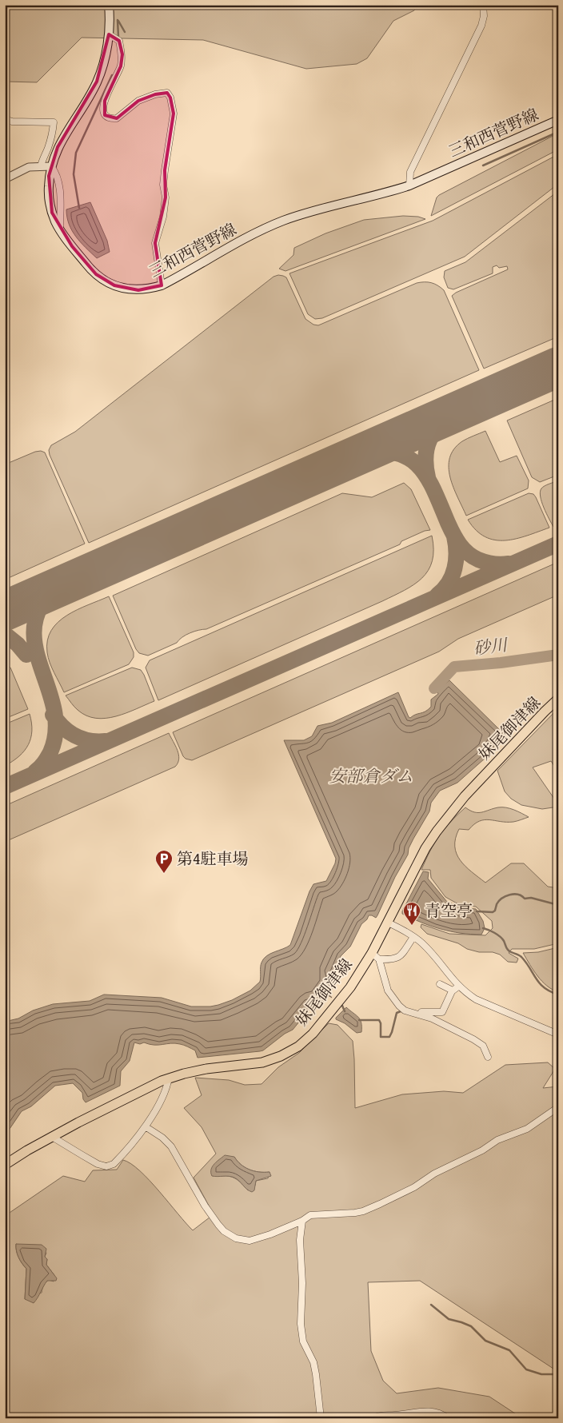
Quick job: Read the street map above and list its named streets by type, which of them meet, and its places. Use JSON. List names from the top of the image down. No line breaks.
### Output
{"streets":{"main road":["三和西菅野線","妹尾御津線"]},"water":["砂川","安部倉ダム"],"places":{"parking":["第4駐車場"],"restaurant":["青空亭"]}}
